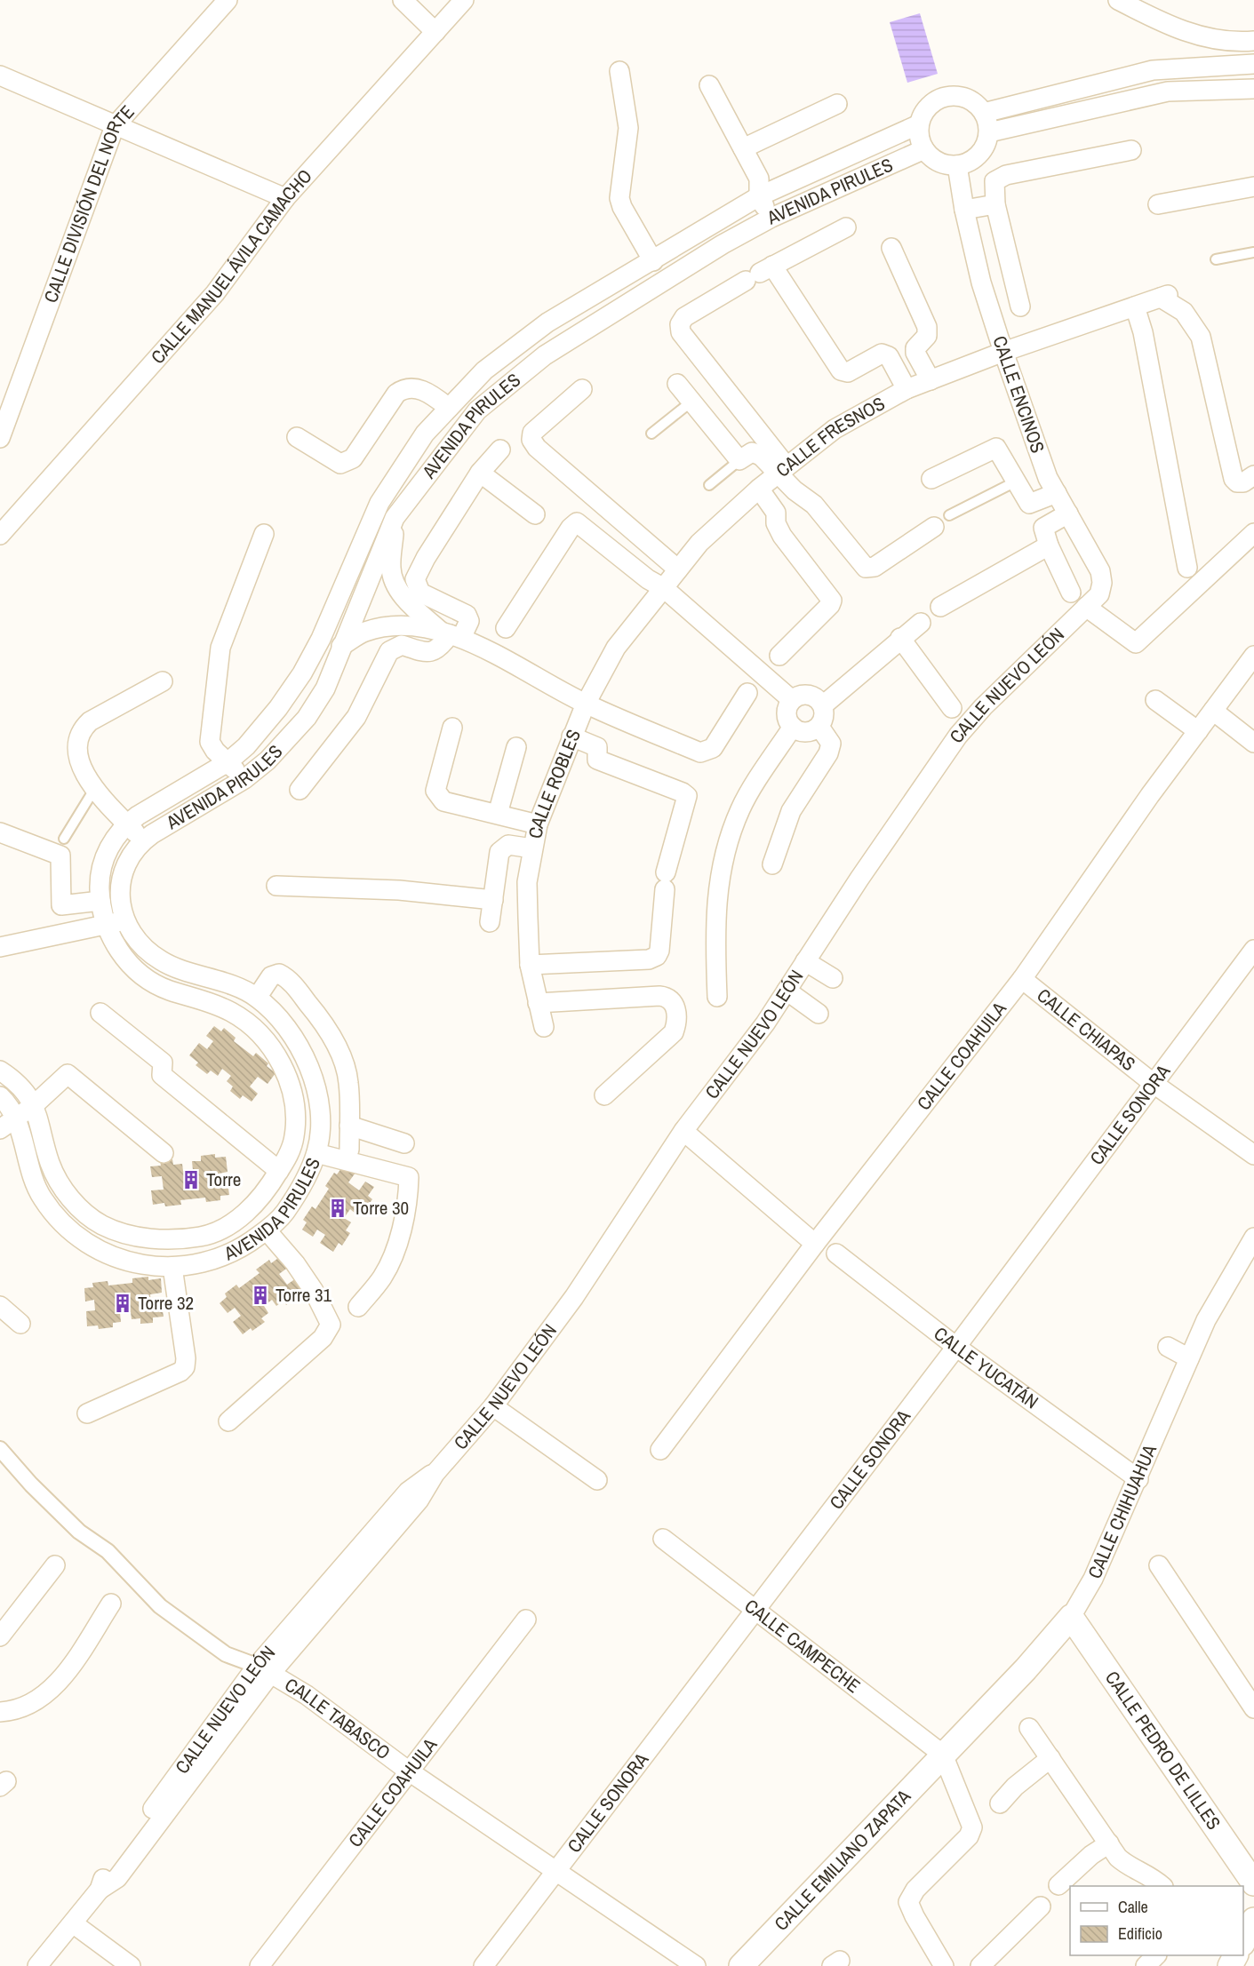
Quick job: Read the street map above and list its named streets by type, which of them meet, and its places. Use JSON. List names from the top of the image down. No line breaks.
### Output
{"streets":{"street":["AVENIDA PIRULES","CALLE DIVISIÓN DEL NORTE","CALLE MANUEL ÁVILA CAMACHO","CALLE ENCINOS","CALLE FRESNOS","CALLE NUEVO LEÓN","CALLE ROBLES","CALLE CHIAPAS","CALLE COAHUILA","CALLE SONORA","CALLE YUCATÁN","CALLE CHIHUAHUA","CALLE CAMPECHE","CALLE TABASCO","CALLE PEDRO DE LILLES","CALLE EMILIANO ZAPATA"]},"crossings":[["AVENIDA PIRULES","CALLE ENCINOS"],["CALLE ENCINOS","CALLE FRESNOS"],["CALLE ENCINOS","CALLE NUEVO LEÓN"],["CALLE FRESNOS","CALLE ROBLES"],["CALLE NUEVO LEÓN","CALLE TABASCO"],["CALLE CHIAPAS","CALLE COAHUILA"],["CALLE CHIAPAS","CALLE SONORA"],["CALLE COAHUILA","CALLE TABASCO"],["CALLE SONORA","CALLE YUCATÁN"],["CALLE SONORA","CALLE CAMPECHE"],["CALLE SONORA","CALLE TABASCO"],["CALLE YUCATÁN","CALLE CHIHUAHUA"],["CALLE CHIHUAHUA","CALLE CAMPECHE"],["CALLE CHIHUAHUA","CALLE PEDRO DE LILLES"],["CALLE CHIHUAHUA","CALLE EMILIANO ZAPATA"],["CALLE CAMPECHE","CALLE EMILIANO ZAPATA"]],"places":{"building":["Torre","Torre 30","Torre 31","Torre 32"]},"legend":["Calle","Edificio"]}
